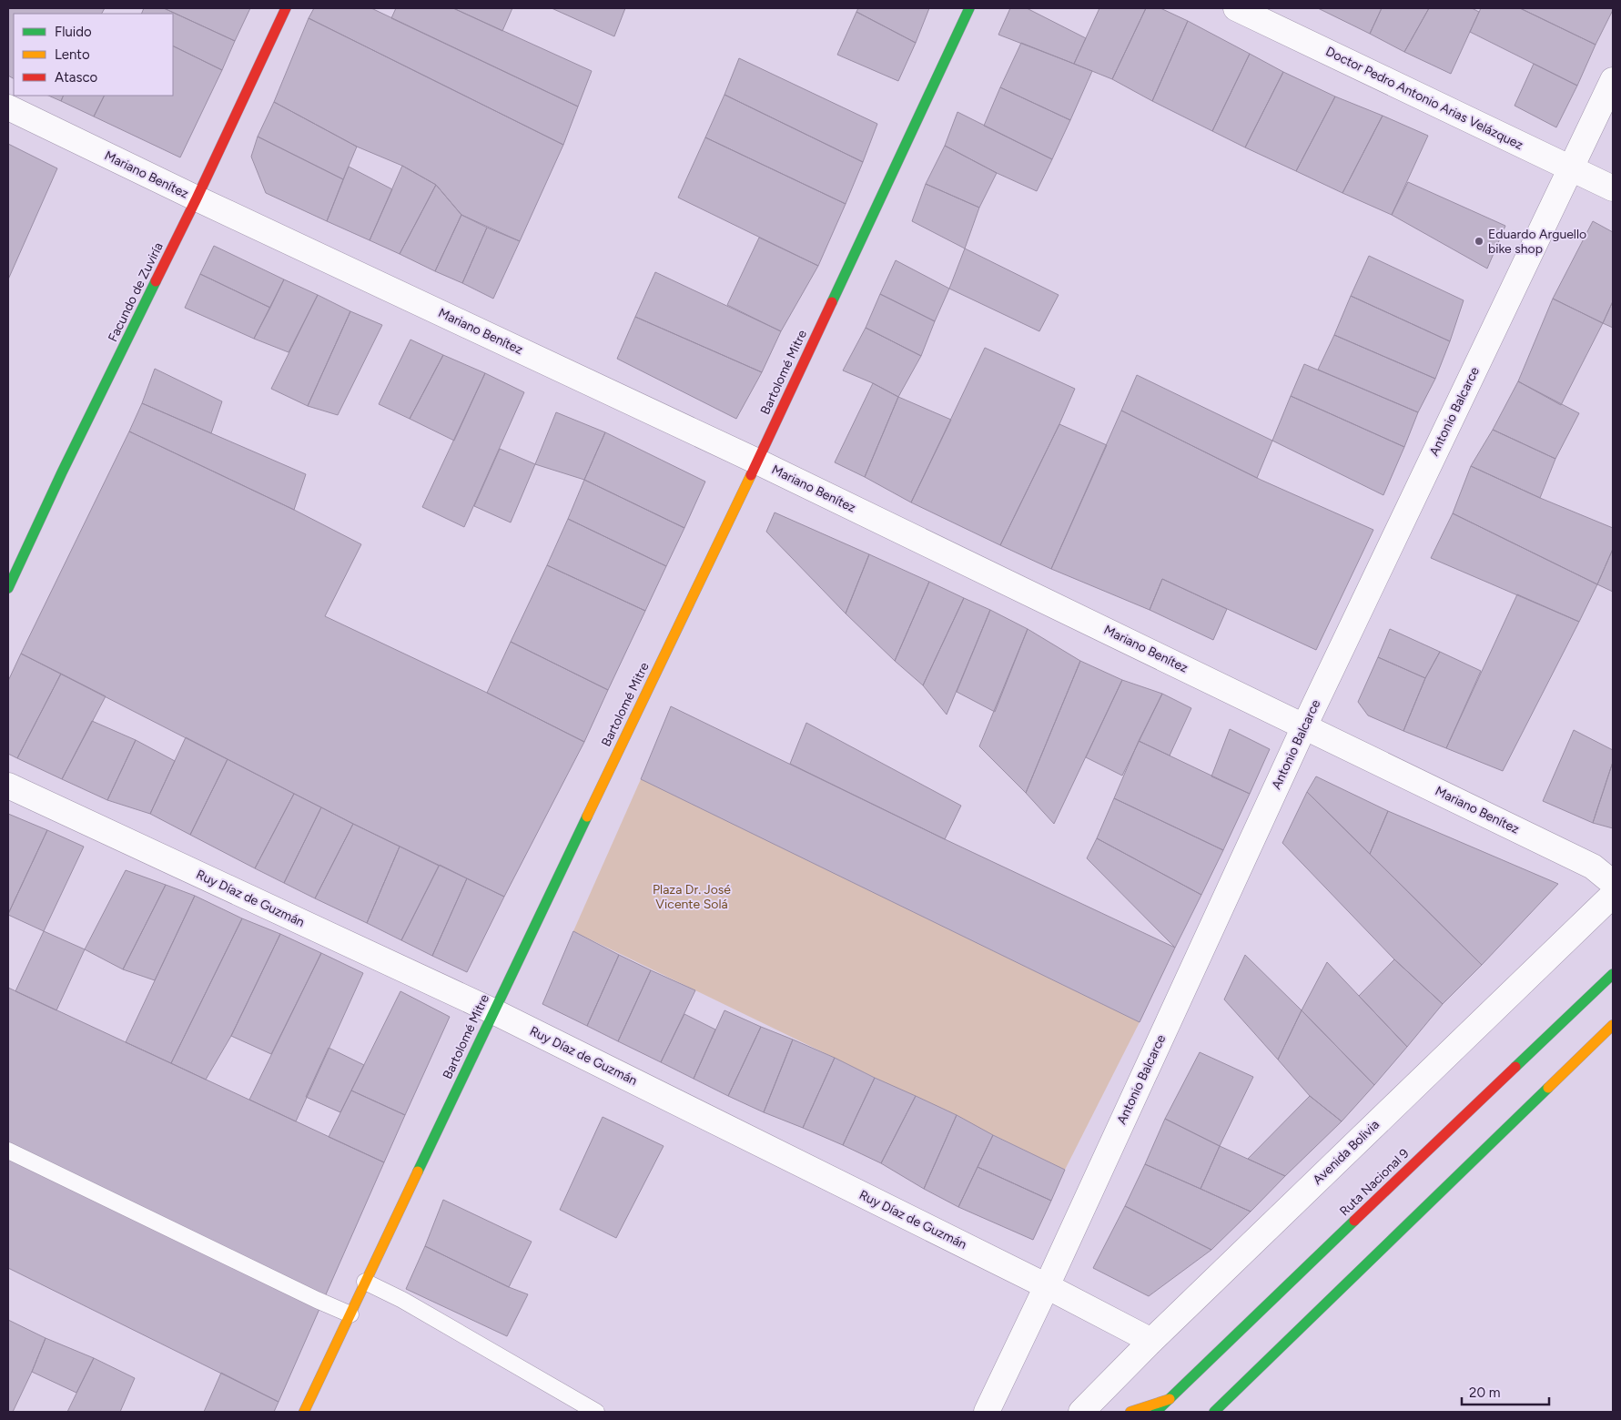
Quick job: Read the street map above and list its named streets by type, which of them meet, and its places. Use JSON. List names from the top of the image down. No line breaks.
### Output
{"streets":{"street":["Doctor Pedro Antonio Arias Velázquez","Mariano Benítez","Facundo de Zuviría","Bartolomé Mitre","Antonio Balcarce","Ruy Díaz de Guzmán","Avenida Bolivia","Ruta Nacional 9"]},"crossings":[["Doctor Pedro Antonio Arias Velázquez","Antonio Balcarce"],["Mariano Benítez","Facundo de Zuviría"],["Mariano Benítez","Bartolomé Mitre"],["Mariano Benítez","Antonio Balcarce"],["Bartolomé Mitre","Ruy Díaz de Guzmán"],["Antonio Balcarce","Ruy Díaz de Guzmán"],["Ruy Díaz de Guzmán","Avenida Bolivia"]],"parks":["Plaza Dr. José Vicente Solá"],"places":["Eduardo Arguello bike shop"],"legend":["Fluido","Lento","Atasco"],"scale_bar":"20 m"}
